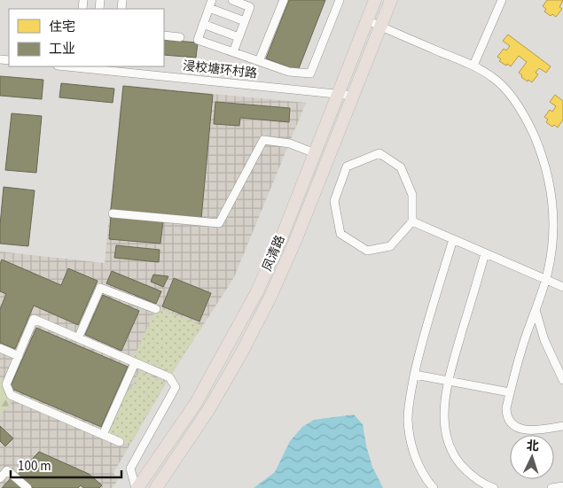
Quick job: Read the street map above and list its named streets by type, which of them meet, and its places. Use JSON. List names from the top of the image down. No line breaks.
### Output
{"streets":{"highway":["凤清路"],"street":["浸校塘环村路"]},"crossings":[["浸校塘环村路","凤清路"]],"legend":["住宅","工业"],"scale_bar":"100 m","north":"top"}
